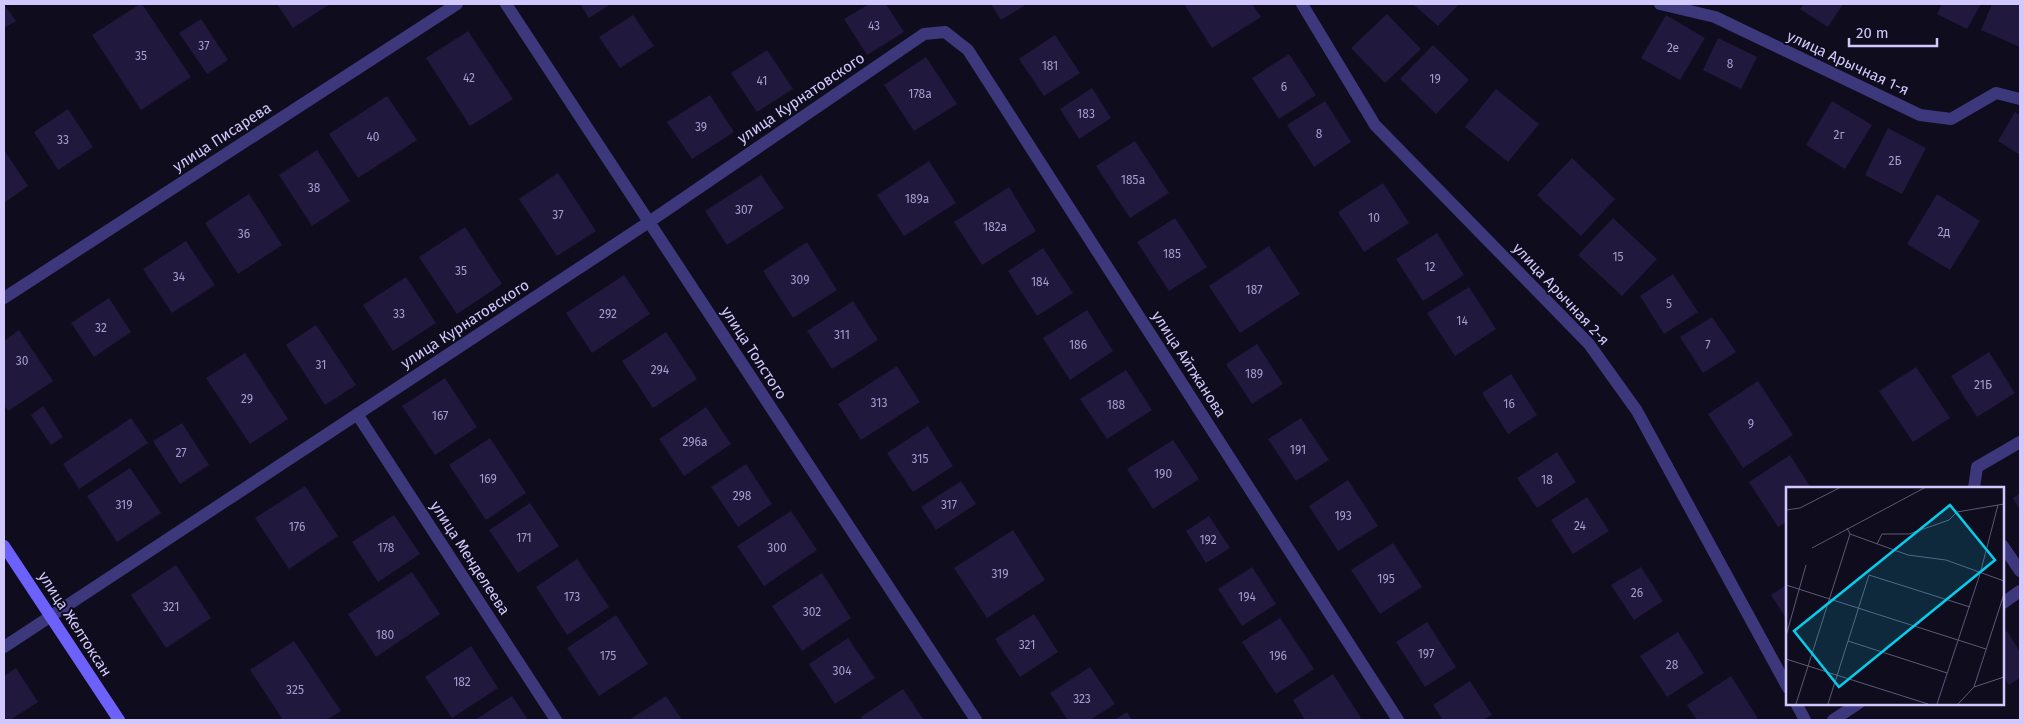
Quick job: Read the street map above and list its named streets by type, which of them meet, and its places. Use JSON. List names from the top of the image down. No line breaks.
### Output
{"streets":{"main road":["улица Желтоксан"],"street":["улица Арычная 1-я","улица Курнатовского","улица Писарева","улица Арычная 2-я","улица Толстого","улица Айтжанова","улица Менделеева"]},"crossings":[["улица Курнатовского","улица Толстого"],["улица Курнатовского","улица Айтжанова"],["улица Курнатовского","улица Менделеева"],["улица Курнатовского","улица Желтоксан"]],"house_numbers":["43","37","2е","35","8","181","42","19","41","6","178а","183","39","8","2г","40","33","2Б","185а","38","189а","307","37","10","182а","2д","36","185","15","12","35","34","309","184","187","5","33","292","14","32","311","186","7","30","31","294","189","21Б","29","313","16","188","167","9","296а","191","27","315","190","169","18","298","319","317","193","24","176","171","192","178","300","319","195","26","173","194","321","302","180","321","197","175","196","28","304","182","325","323"],"scale_bar":"20 m"}
